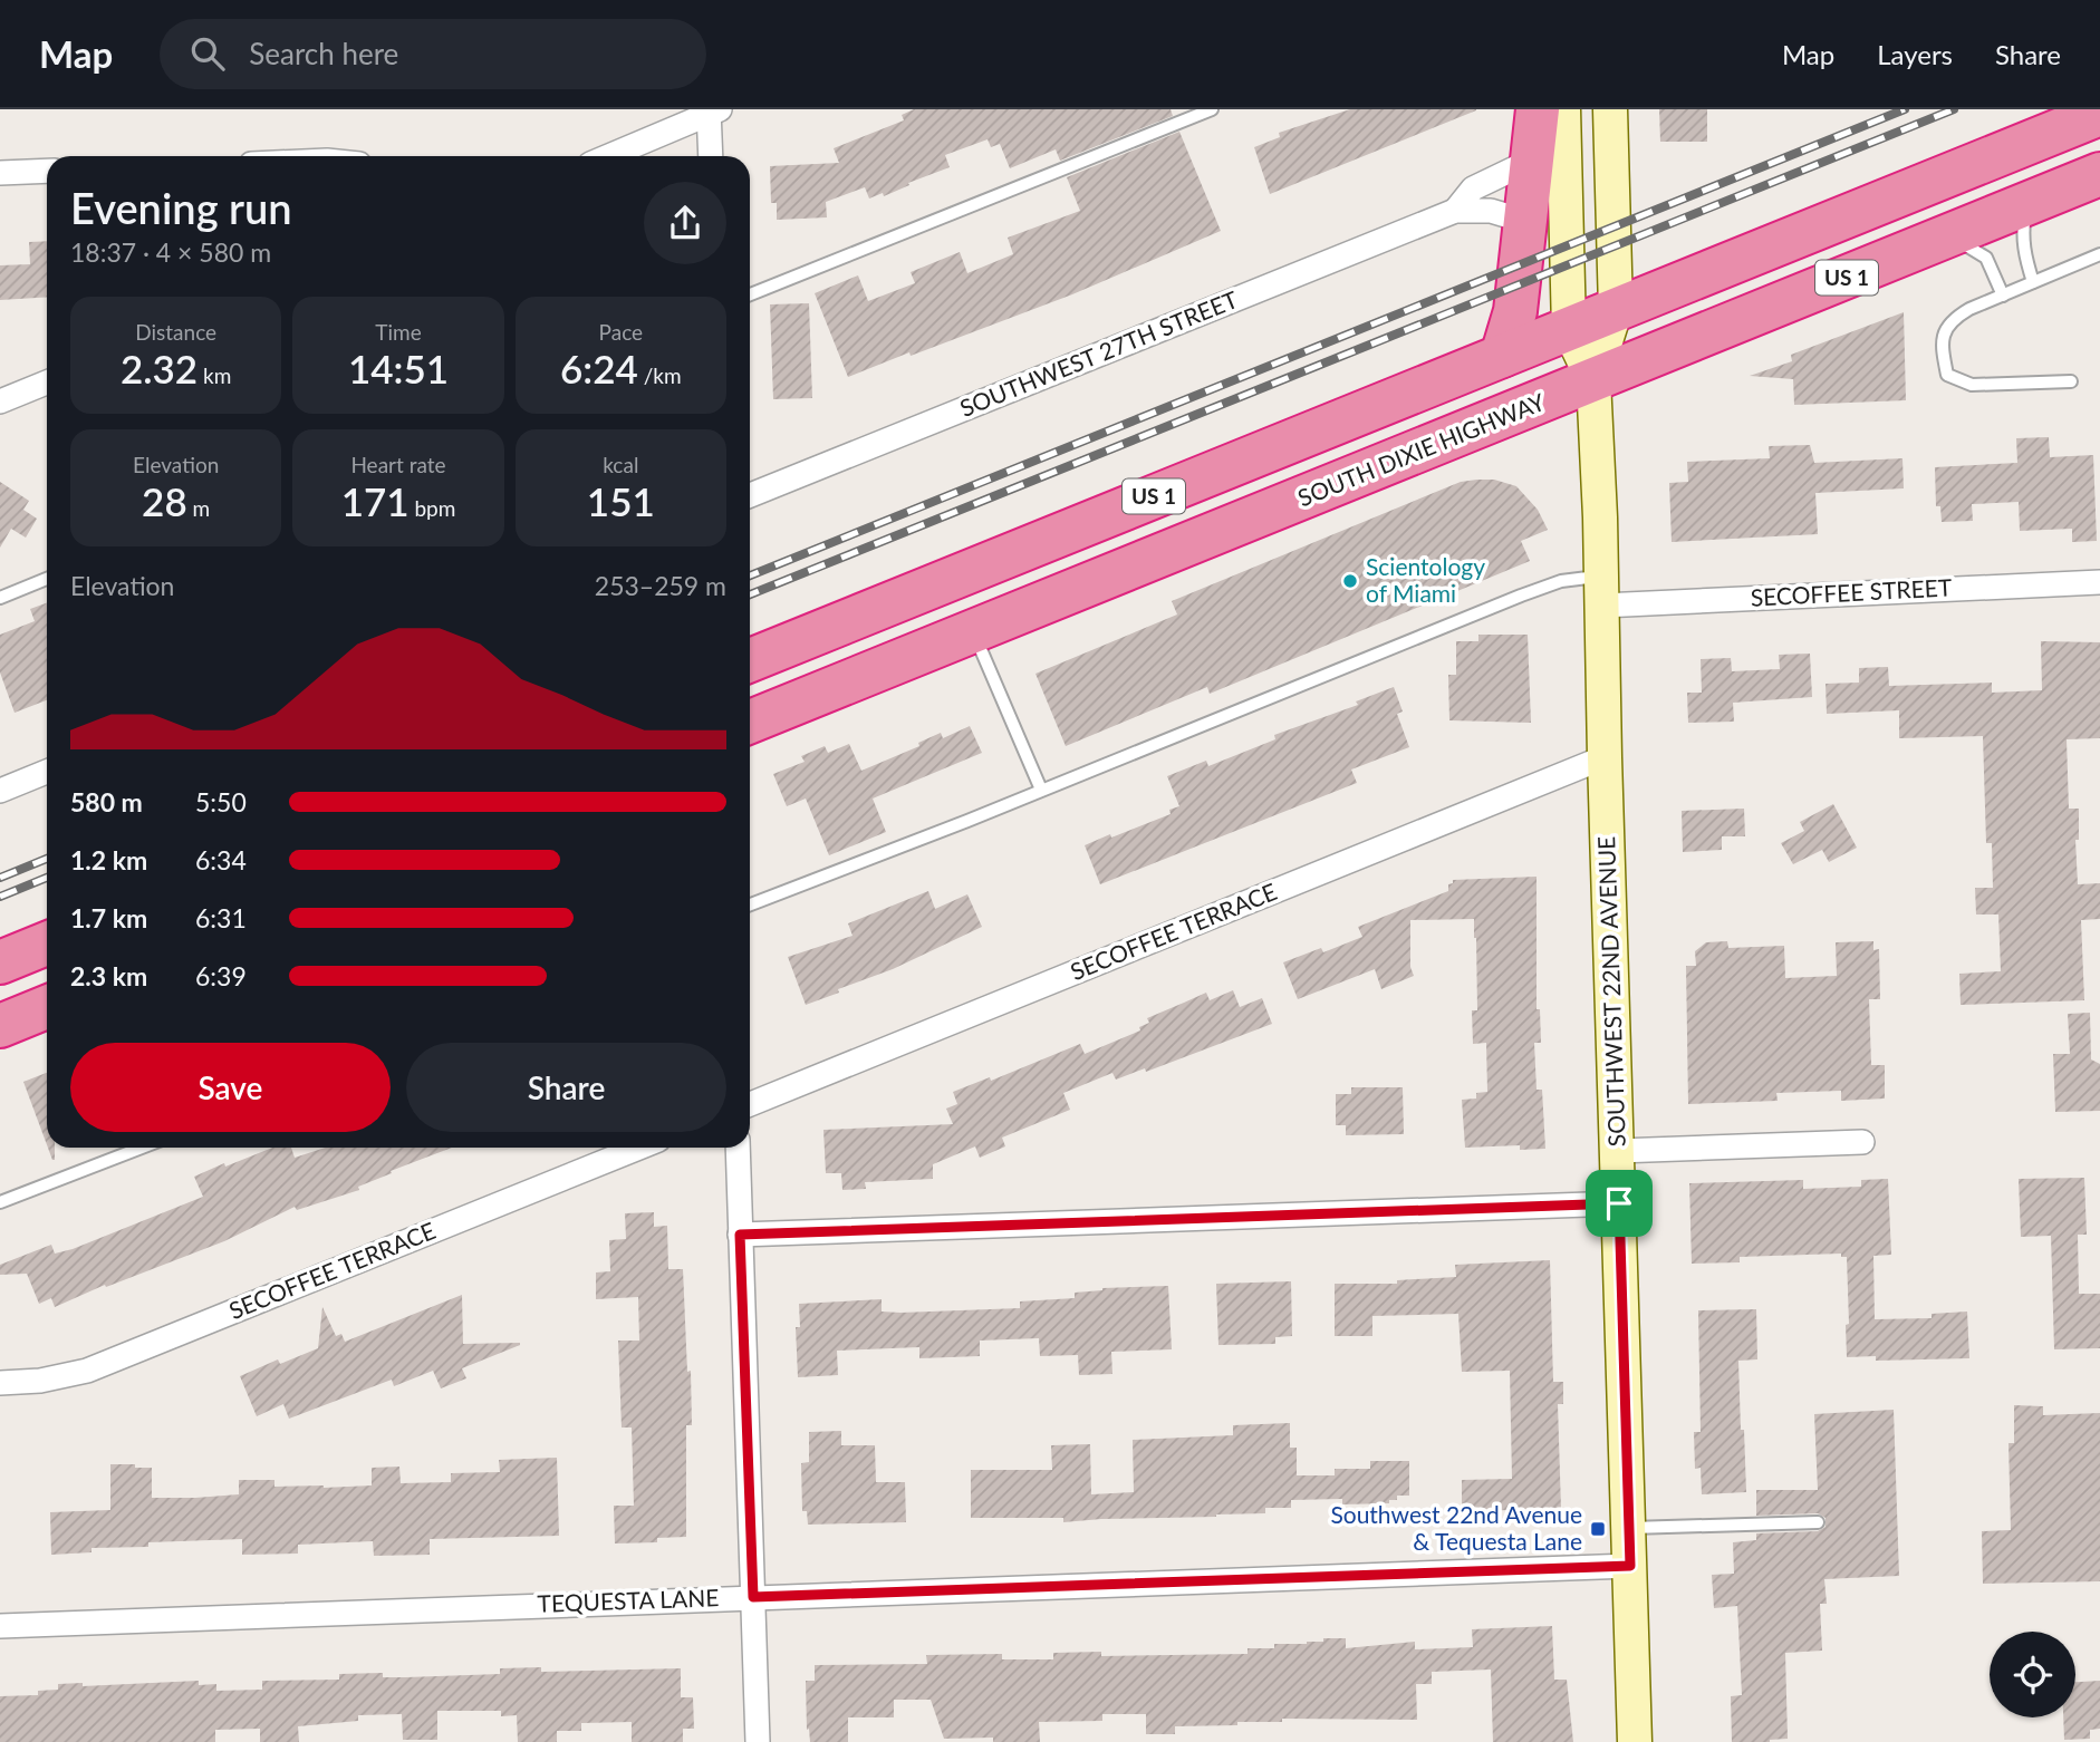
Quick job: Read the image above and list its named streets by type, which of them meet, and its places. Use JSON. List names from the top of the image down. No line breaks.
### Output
{"streets":{"highway":["US 1","SOUTH DIXIE HIGHWAY"],"street":["SOUTHWEST 27TH STREET","SECOFFEE STREET","SECOFFEE TERRACE","SOUTHWEST 22ND AVENUE","TEQUESTA LANE"]},"crossings":[["US 1","SOUTHWEST 22ND AVENUE"],["SOUTH DIXIE HIGHWAY","SOUTHWEST 22ND AVENUE"],["SECOFFEE STREET","SOUTHWEST 22ND AVENUE"],["SECOFFEE TERRACE","SOUTHWEST 22ND AVENUE"],["SOUTHWEST 22ND AVENUE","TEQUESTA LANE"]],"places":{"other":["Scientology of Miami"],"transit":["Southwest 22nd Avenue & Tequesta Lane"]},"page":{"header":"Map","search":"Search here","nav":["Map","Layers","Share"],"heading":["Evening run","18:37 · 4 × 580 m"],"stats":[["Distance","2.32 km"],["Time","14:51"],["Pace","6:24 /km"],["Elevation","28 m"],["Heart rate","171 bpm"],["kcal","151"]],"chart":["Elevation","253–259 m"],"list":[{"name":"580 m","note":"5:50"},{"name":"1.2 km","note":"6:34"},{"name":"1.7 km","note":"6:31"},{"name":"2.3 km","note":"6:39"}],"buttons":["Save","Share"]}}
